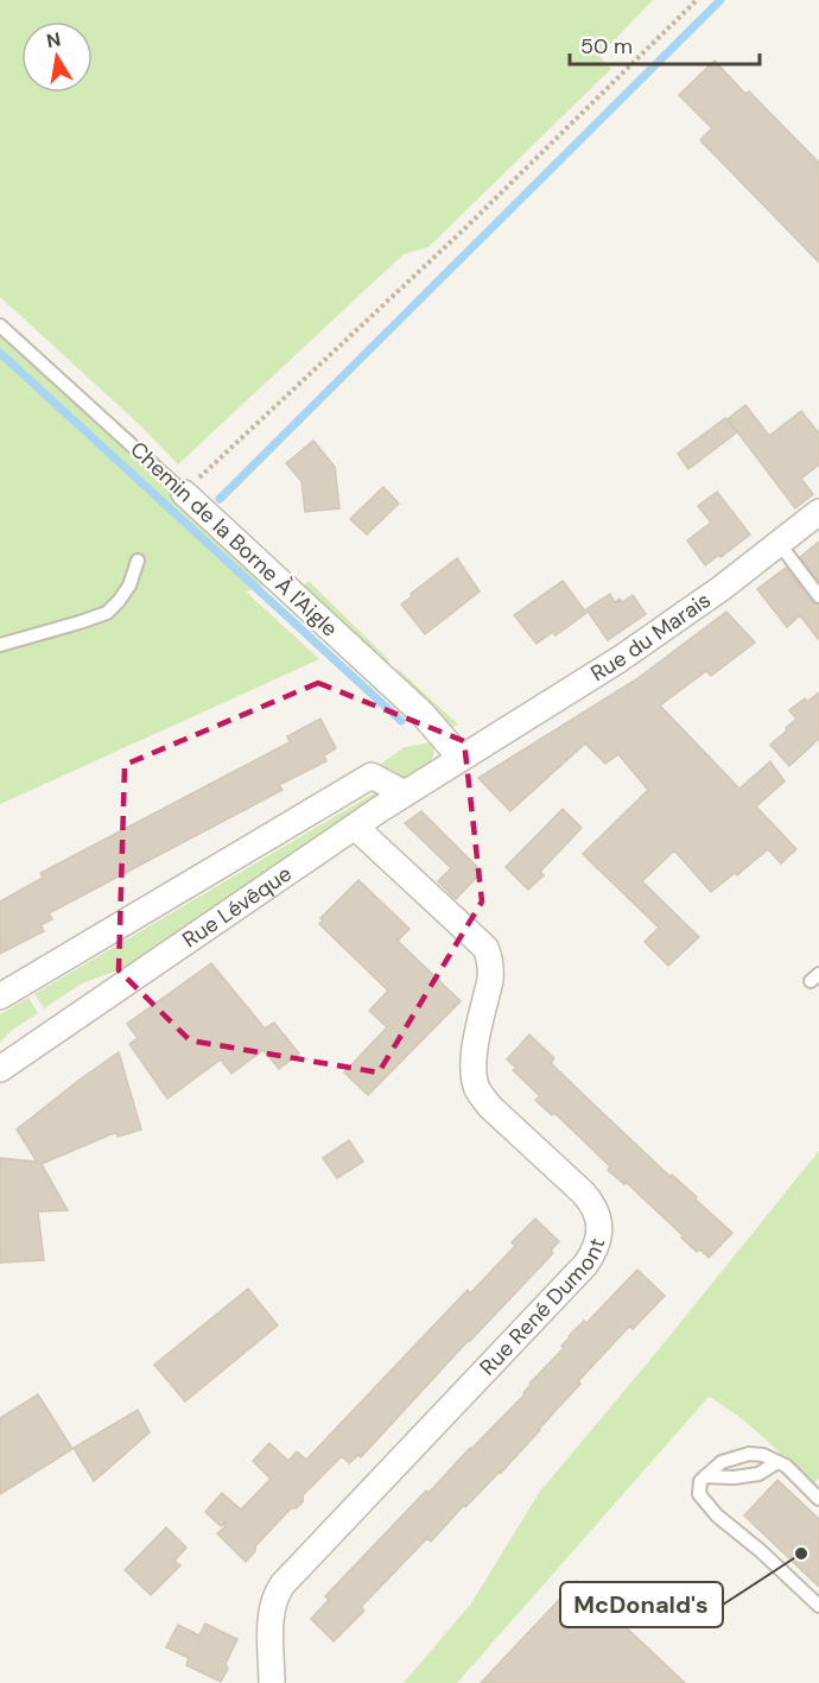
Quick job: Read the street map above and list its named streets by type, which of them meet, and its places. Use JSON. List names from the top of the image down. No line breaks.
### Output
{"streets":{"street":["Chemin de la Borne À l'Aigle","Rue du Marais","Rue Lévêque","Rue René Dumont"]},"crossings":[["Chemin de la Borne À l'Aigle","Rue du Marais"],["Chemin de la Borne À l'Aigle","Rue Lévêque"],["Rue du Marais","Rue Lévêque"],["Rue Lévêque","Rue René Dumont"]],"places":["McDonald's"],"scale_bar":"50 m","north":"top"}
